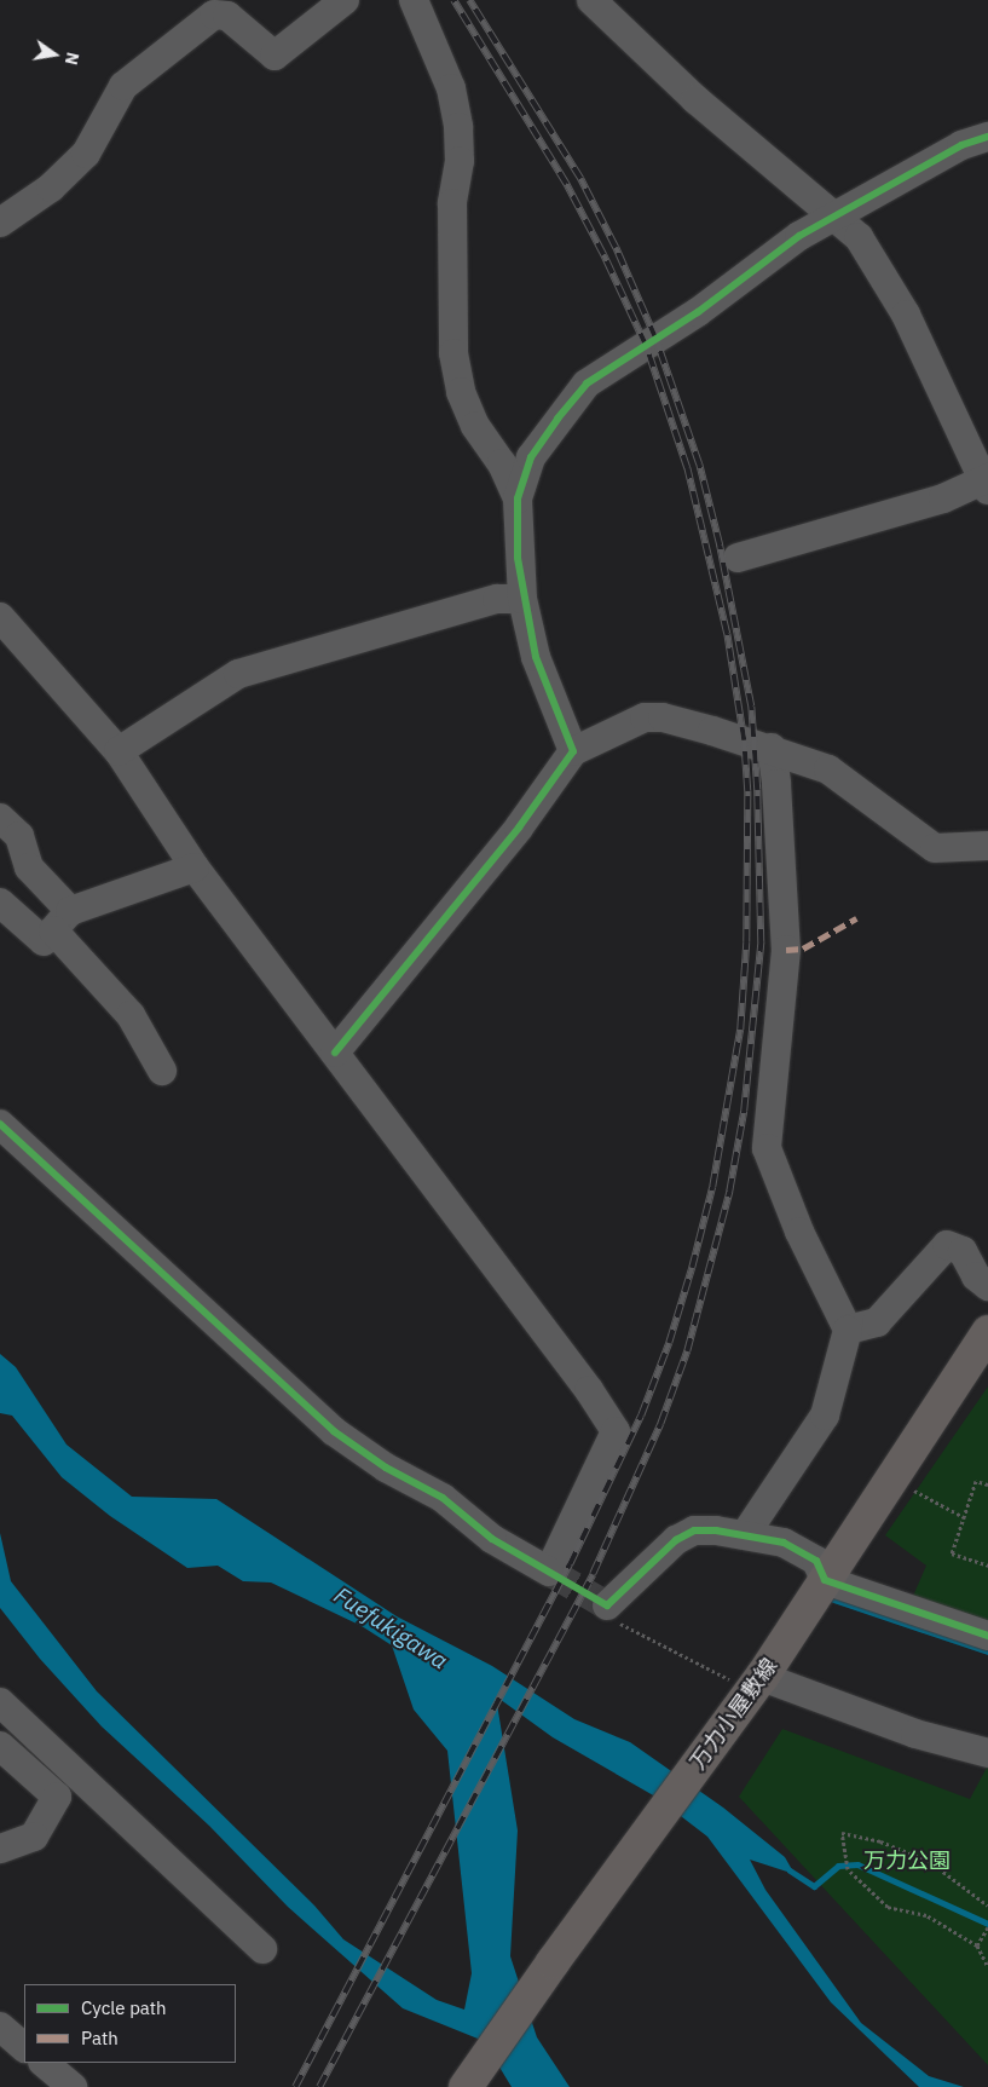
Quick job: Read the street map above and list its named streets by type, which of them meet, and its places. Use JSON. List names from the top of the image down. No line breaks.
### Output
{"streets":{"main road":["万力小屋敷線"]},"water":["Fuefukigawa"],"parks":["万力公園"],"legend":["Cycle path","Path"],"north":"right"}
